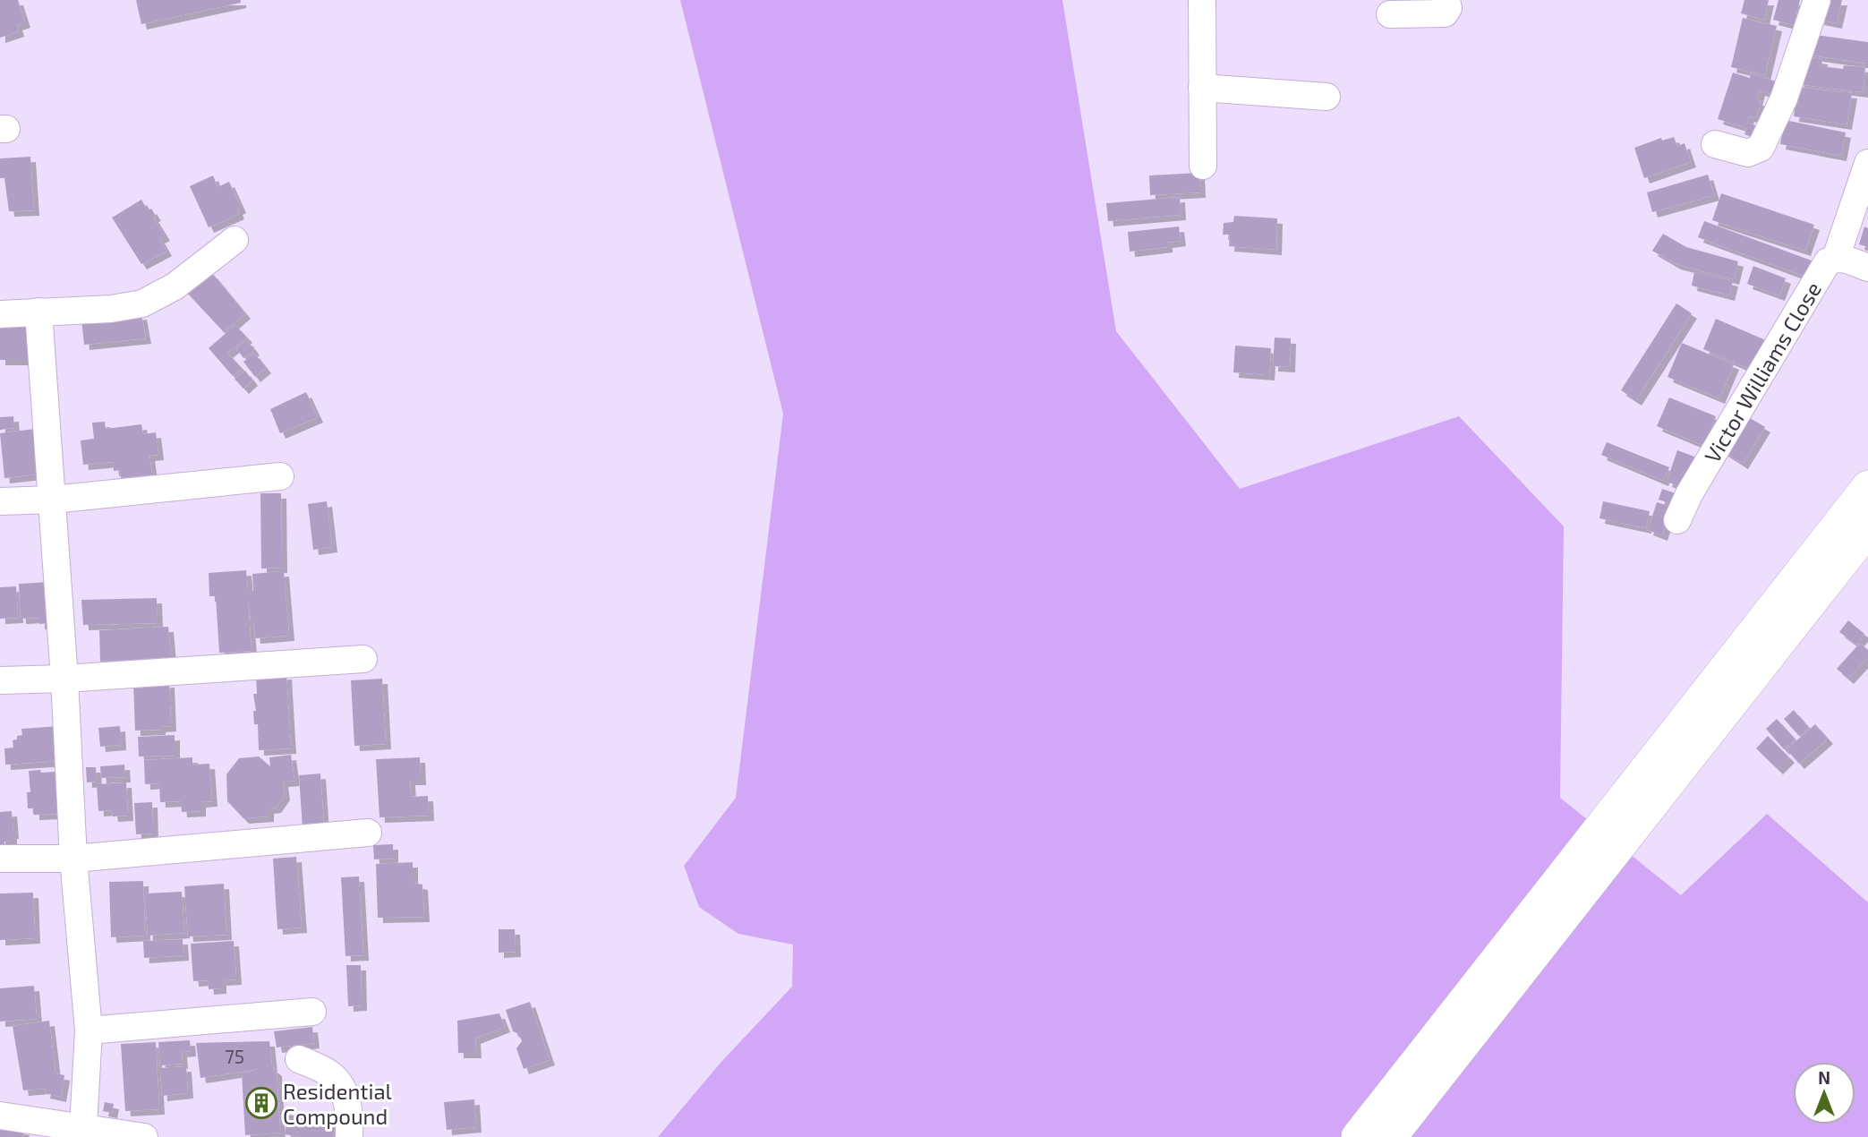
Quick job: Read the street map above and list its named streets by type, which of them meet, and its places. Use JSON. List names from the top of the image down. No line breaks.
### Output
{"streets":{"street":["Victor Williams Close"]},"places":{"building":["Residential Compound"]},"house_numbers":["75"],"north":"top"}
